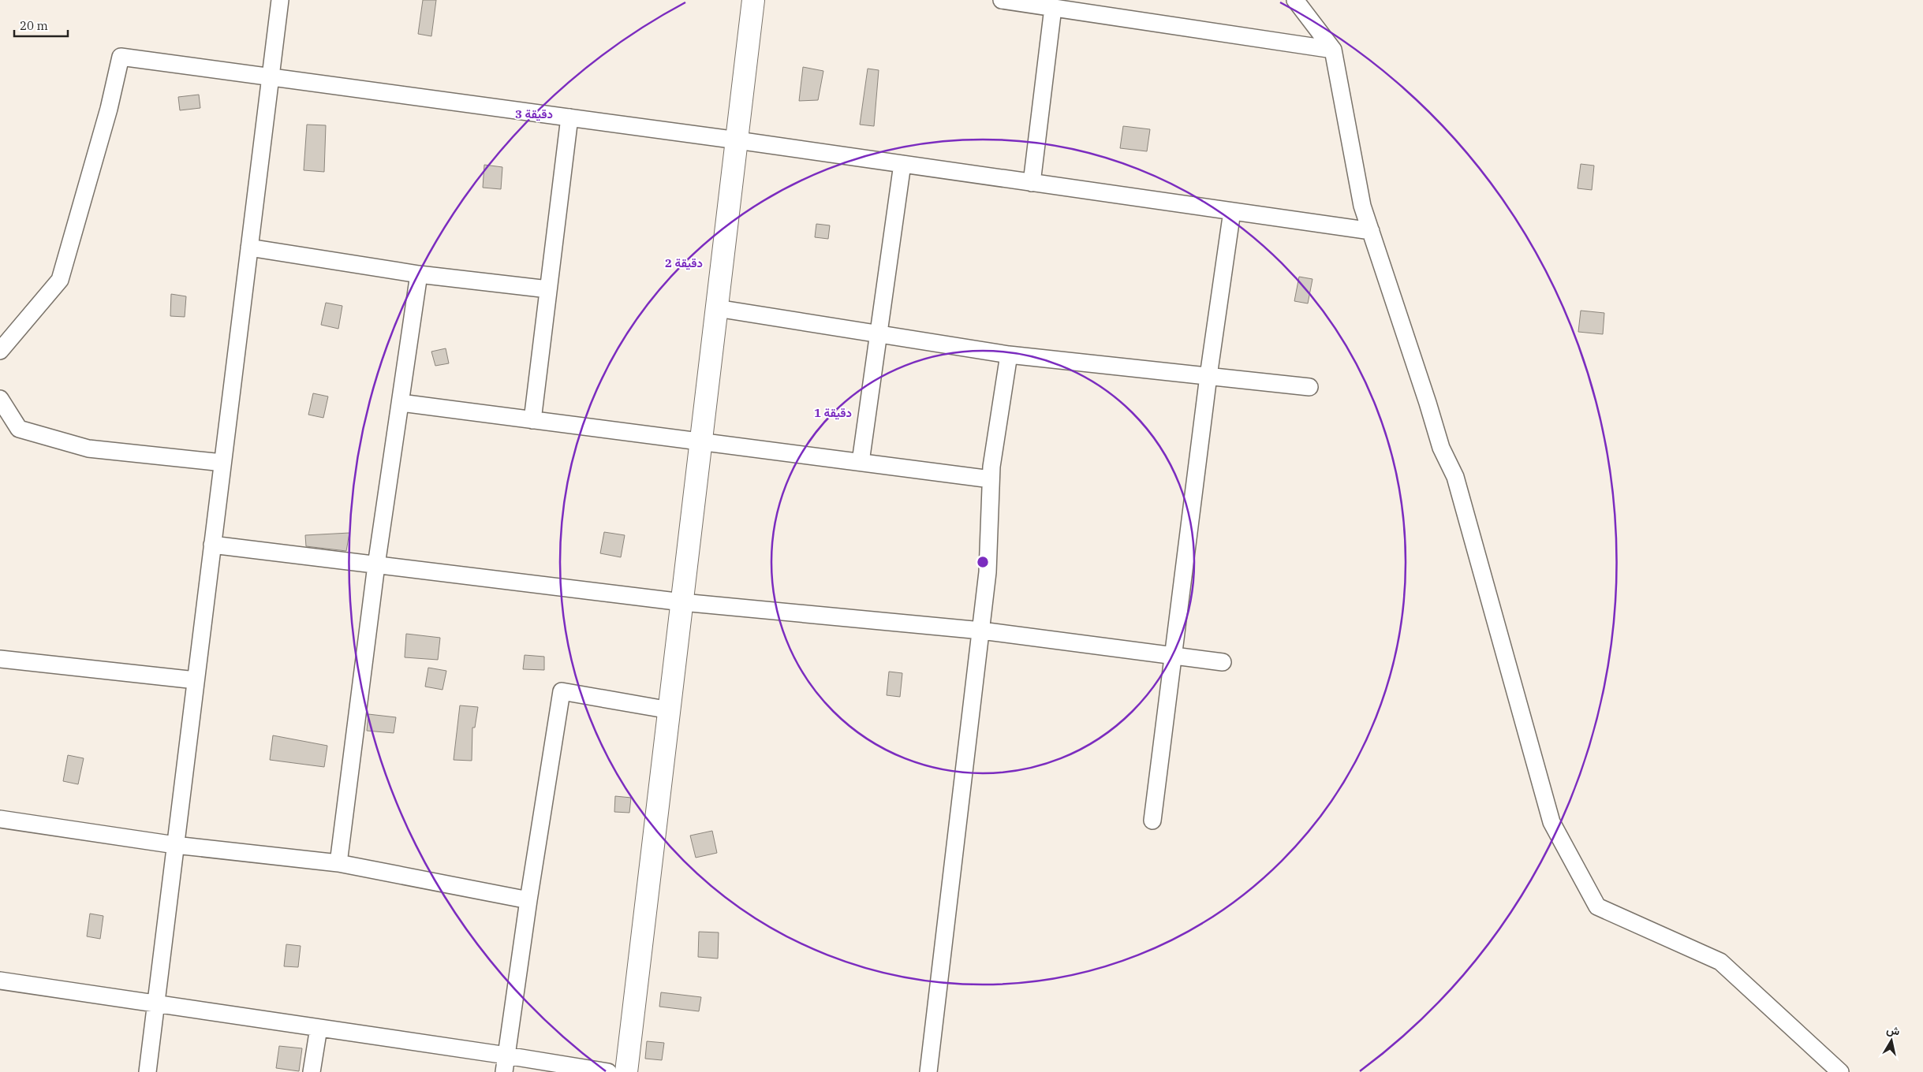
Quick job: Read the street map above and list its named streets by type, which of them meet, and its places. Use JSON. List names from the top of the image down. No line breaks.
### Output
{"scale_bar":"20 m","north":"top","rings":["3 دقيقة","2 دقيقة","1 دقيقة"]}
